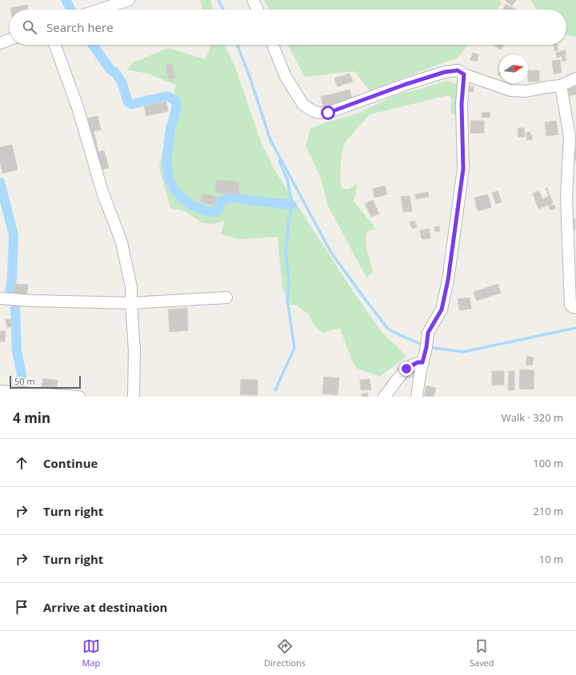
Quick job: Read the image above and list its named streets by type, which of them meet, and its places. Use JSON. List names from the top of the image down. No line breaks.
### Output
{"scale_bar":"50 m","north":"right","page":{"search":"Search here","scale":"50 m","heading":["4 min","Walk · 320 m"],"list":[["Continue","100 m"],["Turn right","210 m"],["Turn right","10 m"],"Arrive at destination"],"nav":["Map","Directions","Saved"]}}
